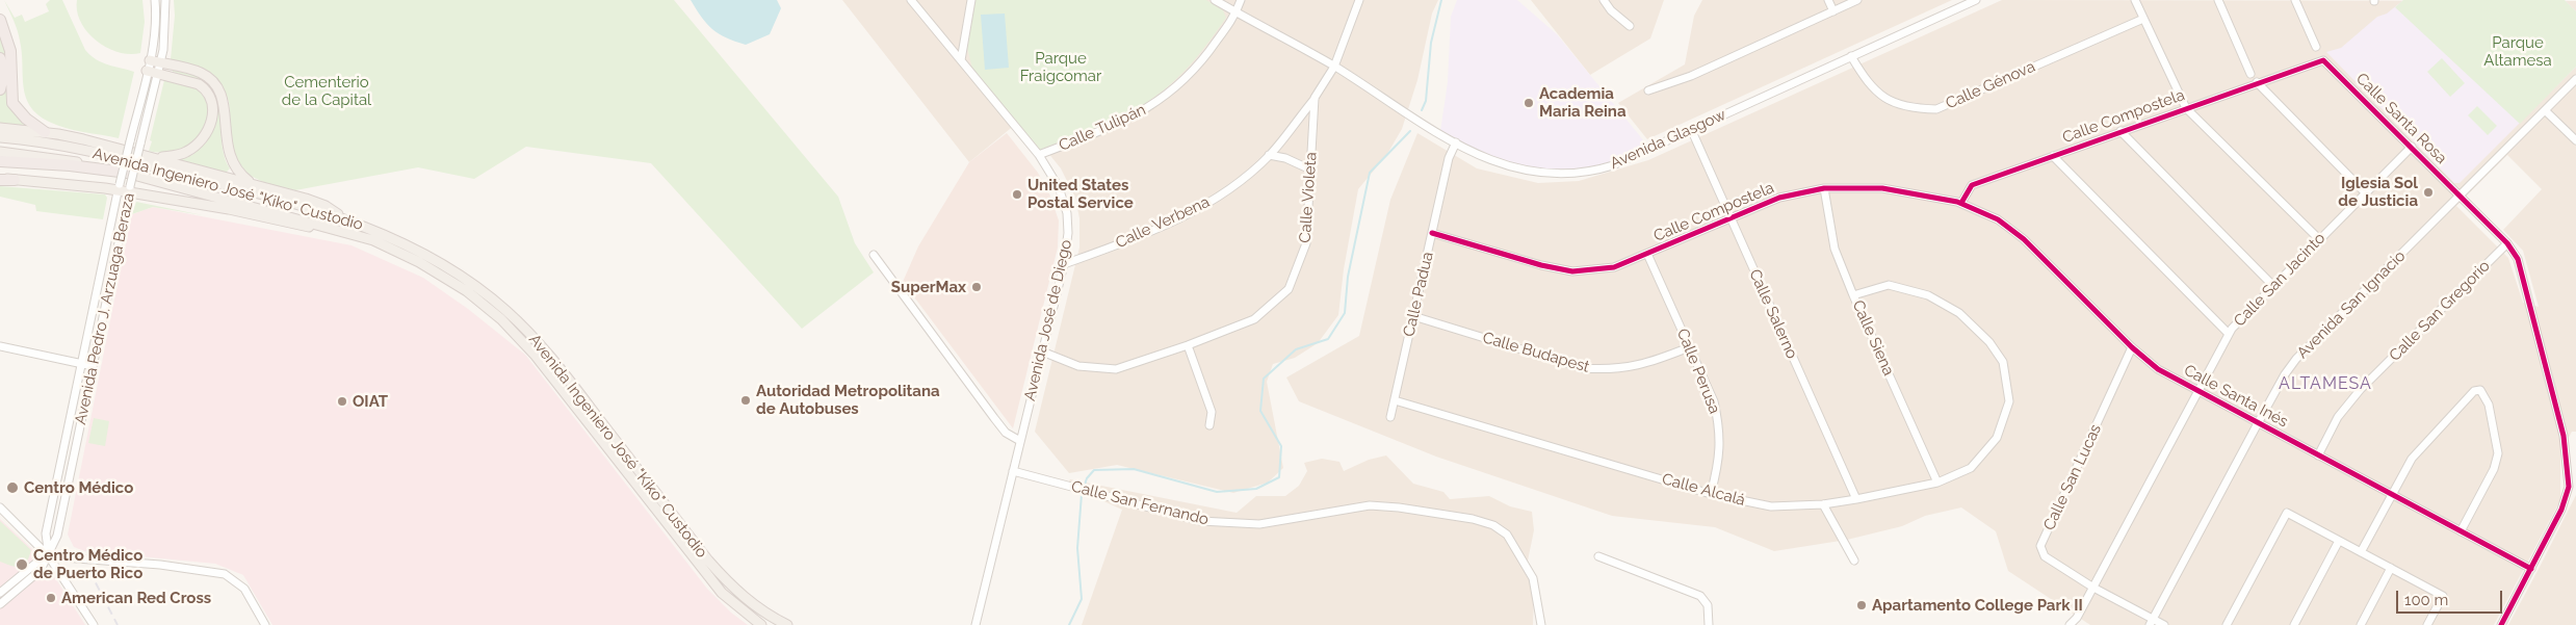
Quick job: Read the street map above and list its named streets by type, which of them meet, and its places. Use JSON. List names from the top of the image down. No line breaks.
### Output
{"streets":{"main road":["Avenida Ingeniero José \"Kiko\" Custodio"],"street":["Calle Génova","Calle Compostela","Calle Santa Rosa","Calle Tulipán","Avenida Glasgow","Calle Violeta","Calle Verbena","Calle San Jacinto","Calle Padua","Avenida San Ignacio","Avenida Pedro J. Arzuaga Beraza","Calle San Gregorio","Calle Salerno","Avenida José de Diego","Calle Siena","Calle Budapest","Calle Perusa","Calle Santa Inés","Calle San Lucas","Calle Alcalá","Calle San Fernando"]},"crossings":[["Calle Génova","Avenida Glasgow"],["Calle Compostela","Calle Santa Rosa"],["Calle Compostela","Calle Padua"],["Calle Compostela","Calle Salerno"],["Calle Compostela","Calle Siena"],["Calle Compostela","Calle Perusa"],["Calle Compostela","Calle Santa Inés"],["Calle Santa Rosa","Calle San Jacinto"],["Calle Santa Rosa","Avenida San Ignacio"],["Calle Santa Rosa","Calle San Gregorio"],["Calle Santa Rosa","Calle Santa Inés"],["Calle Tulipán","Avenida Glasgow"],["Calle Tulipán","Avenida José de Diego"],["Avenida Glasgow","Calle Violeta"],["Avenida Glasgow","Calle Padua"],["Avenida Glasgow","Calle Salerno"],["Calle Violeta","Calle Verbena"],["Calle Violeta","Avenida José de Diego"],["Calle Verbena","Avenida José de Diego"],["Calle San Jacinto","Calle Santa Inés"],["Calle San Jacinto","Calle San Lucas"],["Calle Padua","Calle Budapest"],["Calle Padua","Calle Alcalá"],["Avenida San Ignacio","Calle Santa Inés"],["Avenida San Ignacio","Calle San Lucas"],["Calle San Gregorio","Calle Santa Inés"],["Calle Salerno","Calle Alcalá"],["Avenida José de Diego","Calle San Fernando"],["Calle Siena","Calle Alcalá"],["Calle Budapest","Calle Perusa"],["Calle Perusa","Calle Alcalá"],["Calle Santa Inés","Calle San Lucas"]],"districts":["ALTAMESA"],"parks":["Parque Altamesa","Parque Fraigcomar","Cementerio de la Capital"],"places":["Academia Maria Reina","Iglesia Sol de Justicia","United States Postal Service","SuperMax","Autoridad Metropolitana de Autobuses","OIAT","Centro Médico","Centro Médico de Puerto Rico","American Red Cross","Apartamento College Park II"],"scale_bar":"100 m"}
